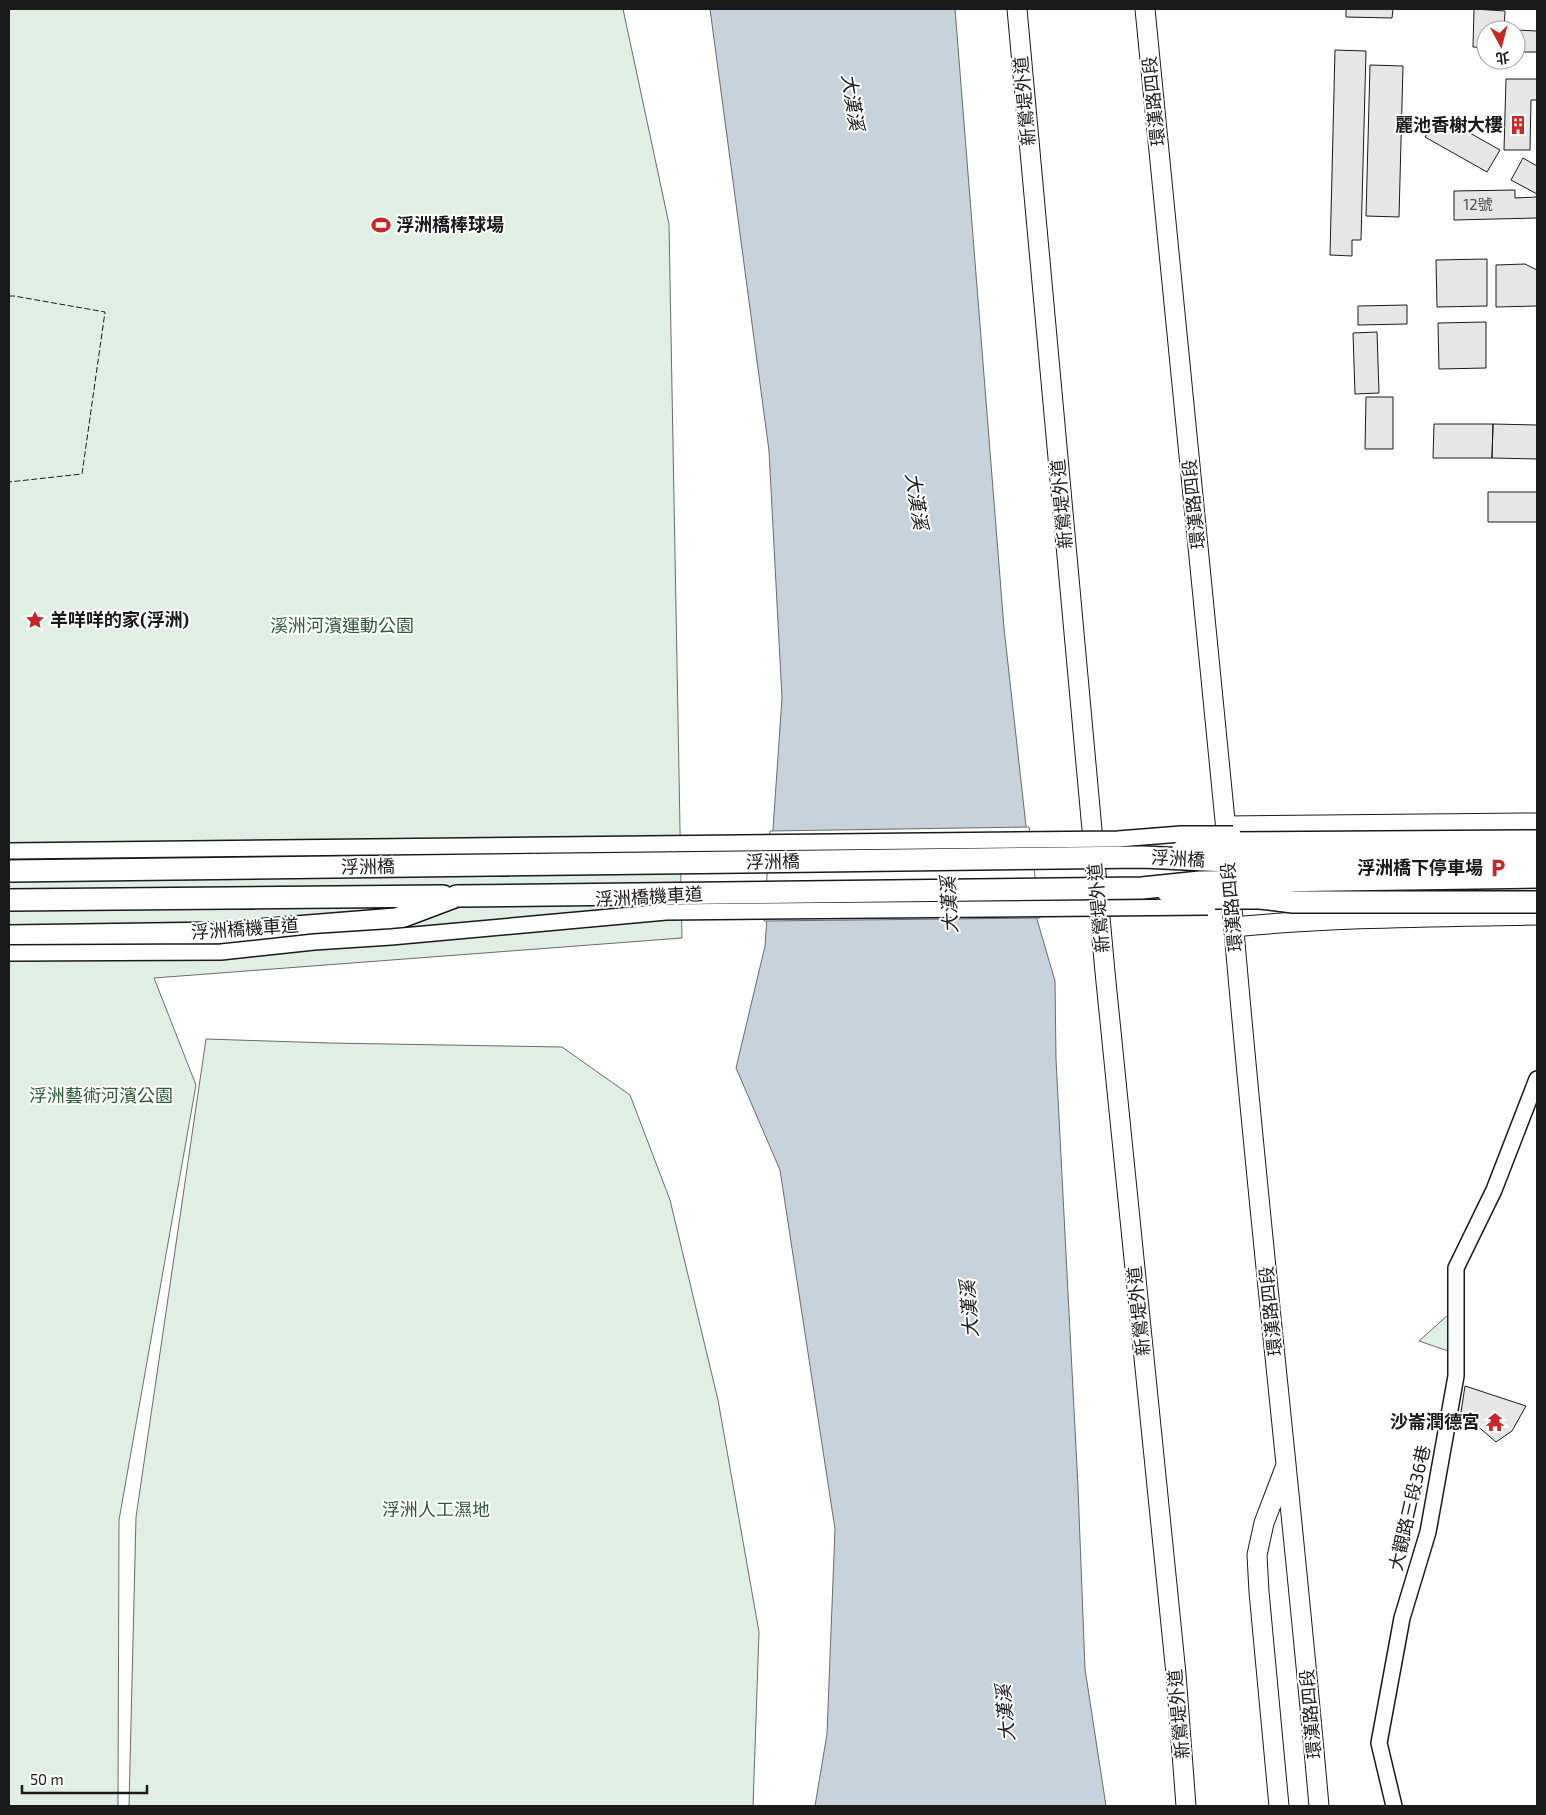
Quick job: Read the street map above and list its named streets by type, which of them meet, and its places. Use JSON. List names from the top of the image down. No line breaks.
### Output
{"streets":{"main road":["浮洲橋"],"street":["新鶯堤外道","環漢路四段","浮洲橋機車道","大觀路三段36巷"]},"water":["大漢溪"],"parks":["溪洲河濱運動公園","浮洲藝術河濱公園","浮洲人工濕地"],"places":{"building":["麗池香榭大樓"],"sports":["浮洲橋棒球場"],"place":["羊咩咩的家(浮洲)"],"parking":["浮洲橋下停車場"],"temple":["沙崙潤德宮"]},"house_numbers":["12號"],"scale_bar":"50 m","north":"bottom"}
